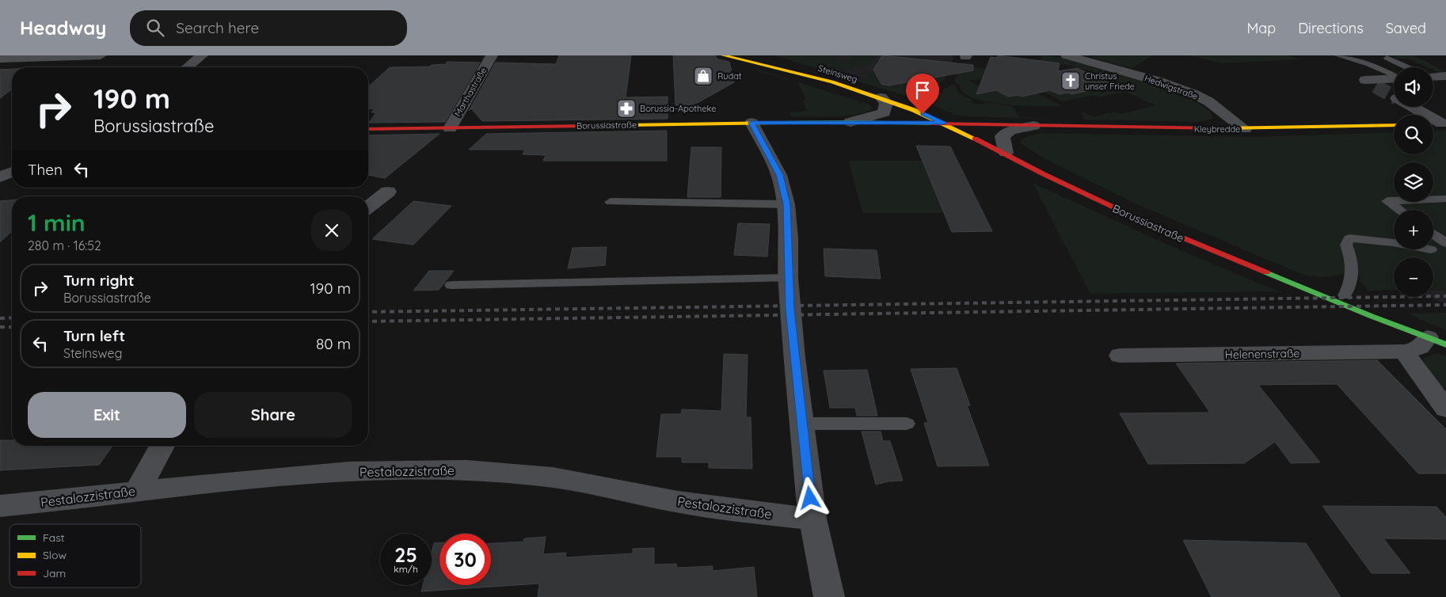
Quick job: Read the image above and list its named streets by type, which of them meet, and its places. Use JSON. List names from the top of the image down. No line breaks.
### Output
{"streets":{"street":["Steinsweg","Hedwigstraße","Marthastraße","Borussiastraße","Kleybredde","Helenenstraße","Pestalozzistraße"]},"crossings":[["Steinsweg","Borussiastraße"],["Steinsweg","Kleybredde"],["Hedwigstraße","Kleybredde"],["Marthastraße","Borussiastraße"],["Borussiastraße","Kleybredde"]],"places":{"shop":["Rudat"],"church":["Christus unser Friede"],"pharmacy":["Borussia-Apotheke"]},"legend":["Fast","Slow","Jam"],"page":{"header":"Headway","search":"Search here","nav":["Map","Directions","Saved"],"map_buttons":["+","−"],"turn":["190 m","Borussiastraße"],"then":"Then","heading":["1 min","280 m · 16:52"],"list":[{"name":"Turn right","note":"Borussiastraße","value":"190 m"},{"name":"Turn left","note":"Steinsweg","value":"80 m"}],"buttons":["Exit","Share"],"speed":"25 km/h","limit":"30"}}
